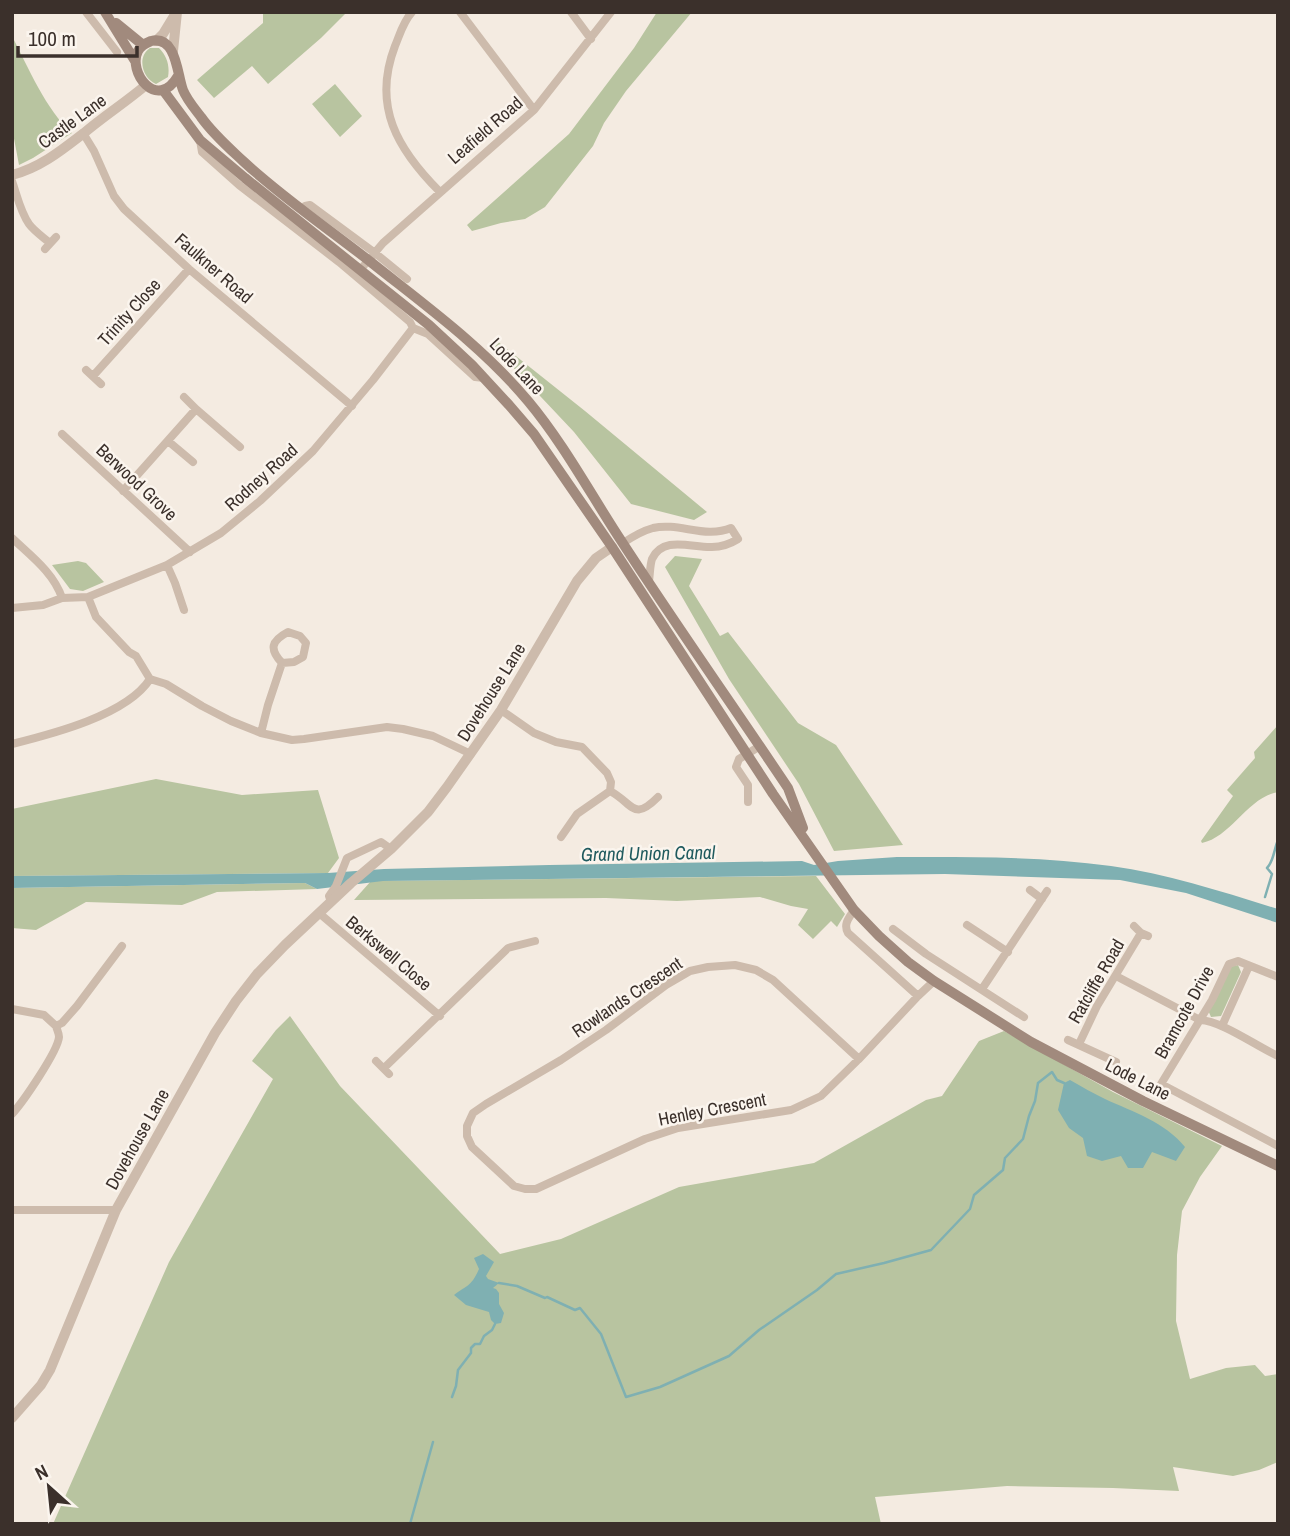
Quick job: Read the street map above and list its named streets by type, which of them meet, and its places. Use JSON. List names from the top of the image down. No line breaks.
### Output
{"streets":{"main road":["Lode Lane"],"street":["Castle Lane","Leafield Road","Faulkner Road","Trinity Close","Rodney Road","Berwood Grove","Dovehouse Lane","Berkswell Close","Ratcliffe Road","Rowlands Crescent","Bramcote Drive","Henley Crescent"]},"crossings":[["Castle Lane","Faulkner Road"],["Castle Lane","Lode Lane"],["Leafield Road","Lode Lane"],["Faulkner Road","Trinity Close"],["Faulkner Road","Rodney Road"],["Lode Lane","Rodney Road"],["Lode Lane","Dovehouse Lane"],["Lode Lane","Ratcliffe Road"],["Lode Lane","Bramcote Drive"],["Lode Lane","Henley Crescent"],["Rodney Road","Berwood Grove"],["Dovehouse Lane","Berkswell Close"],["Rowlands Crescent","Henley Crescent"]],"water":["Grand Union Canal"],"scale_bar":"100 m","north":"top left"}
